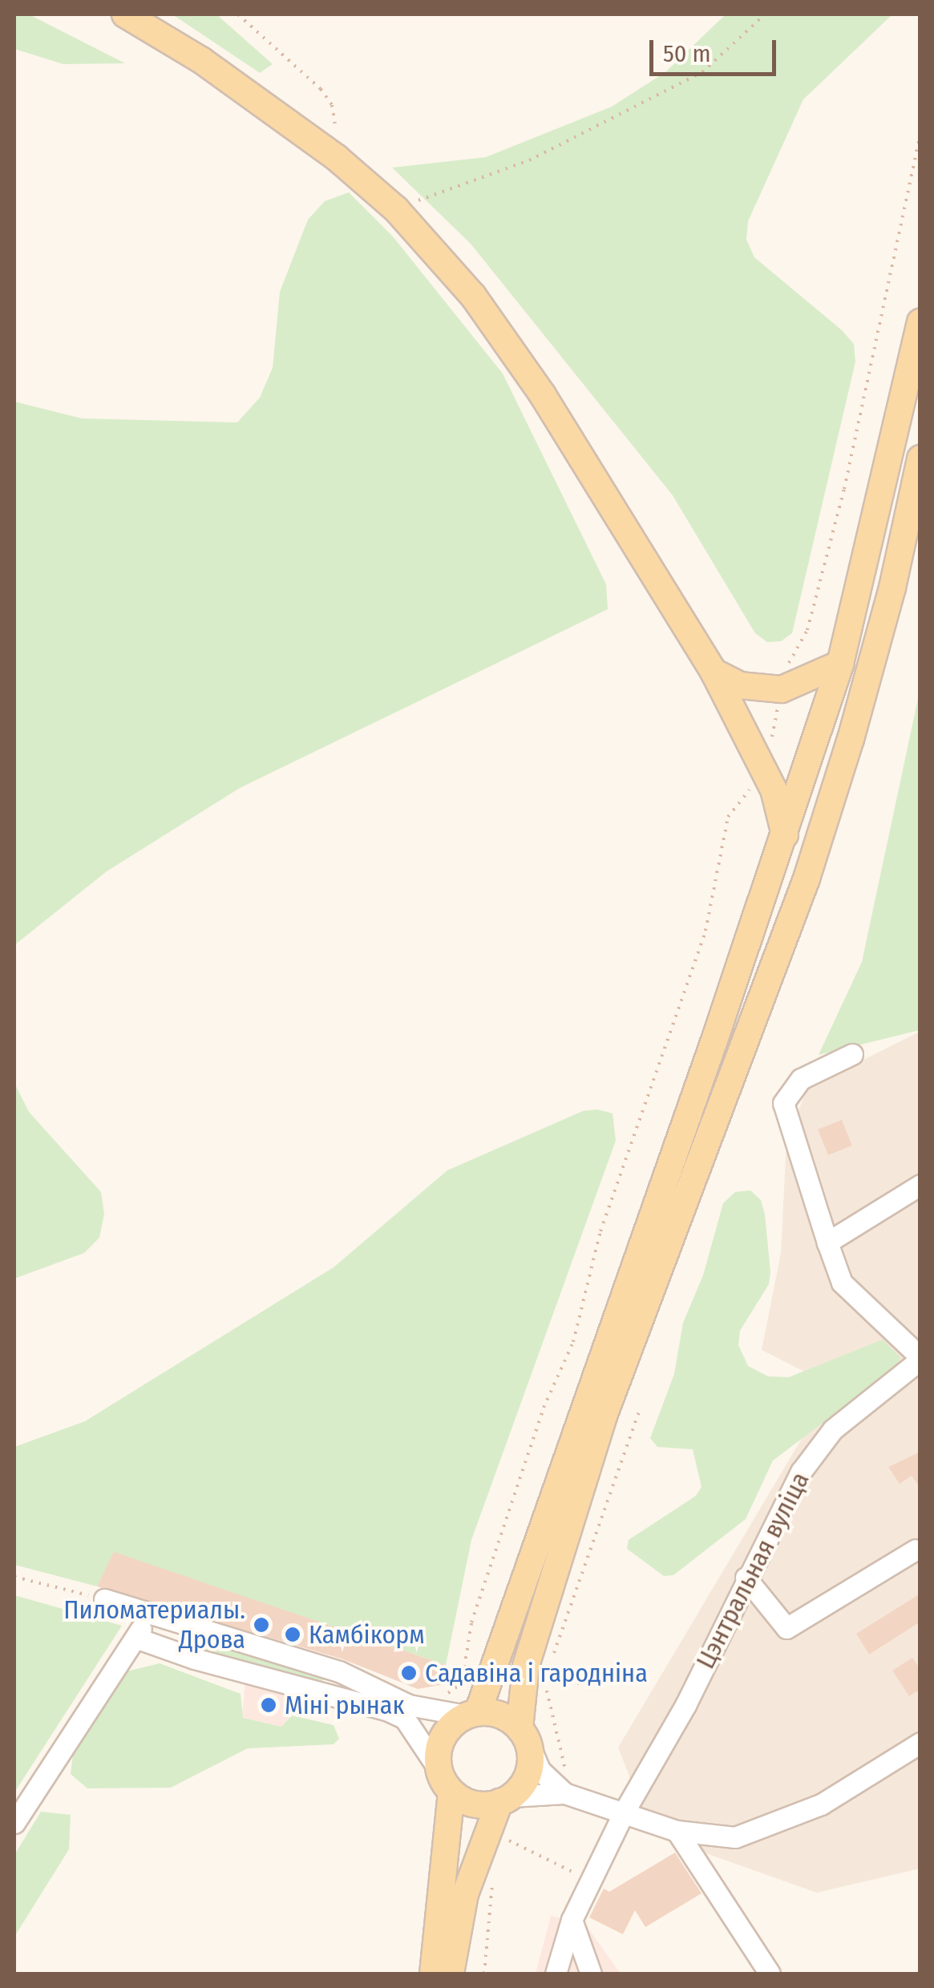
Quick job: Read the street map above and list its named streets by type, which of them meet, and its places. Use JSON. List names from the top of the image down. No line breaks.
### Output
{"streets":{"street":["Цэнтральная вуліца"]},"places":["Пиломатериалы. Дрова","Камбікорм","Садавіна і гародніна","Міні рынак"],"scale_bar":"50 m"}
